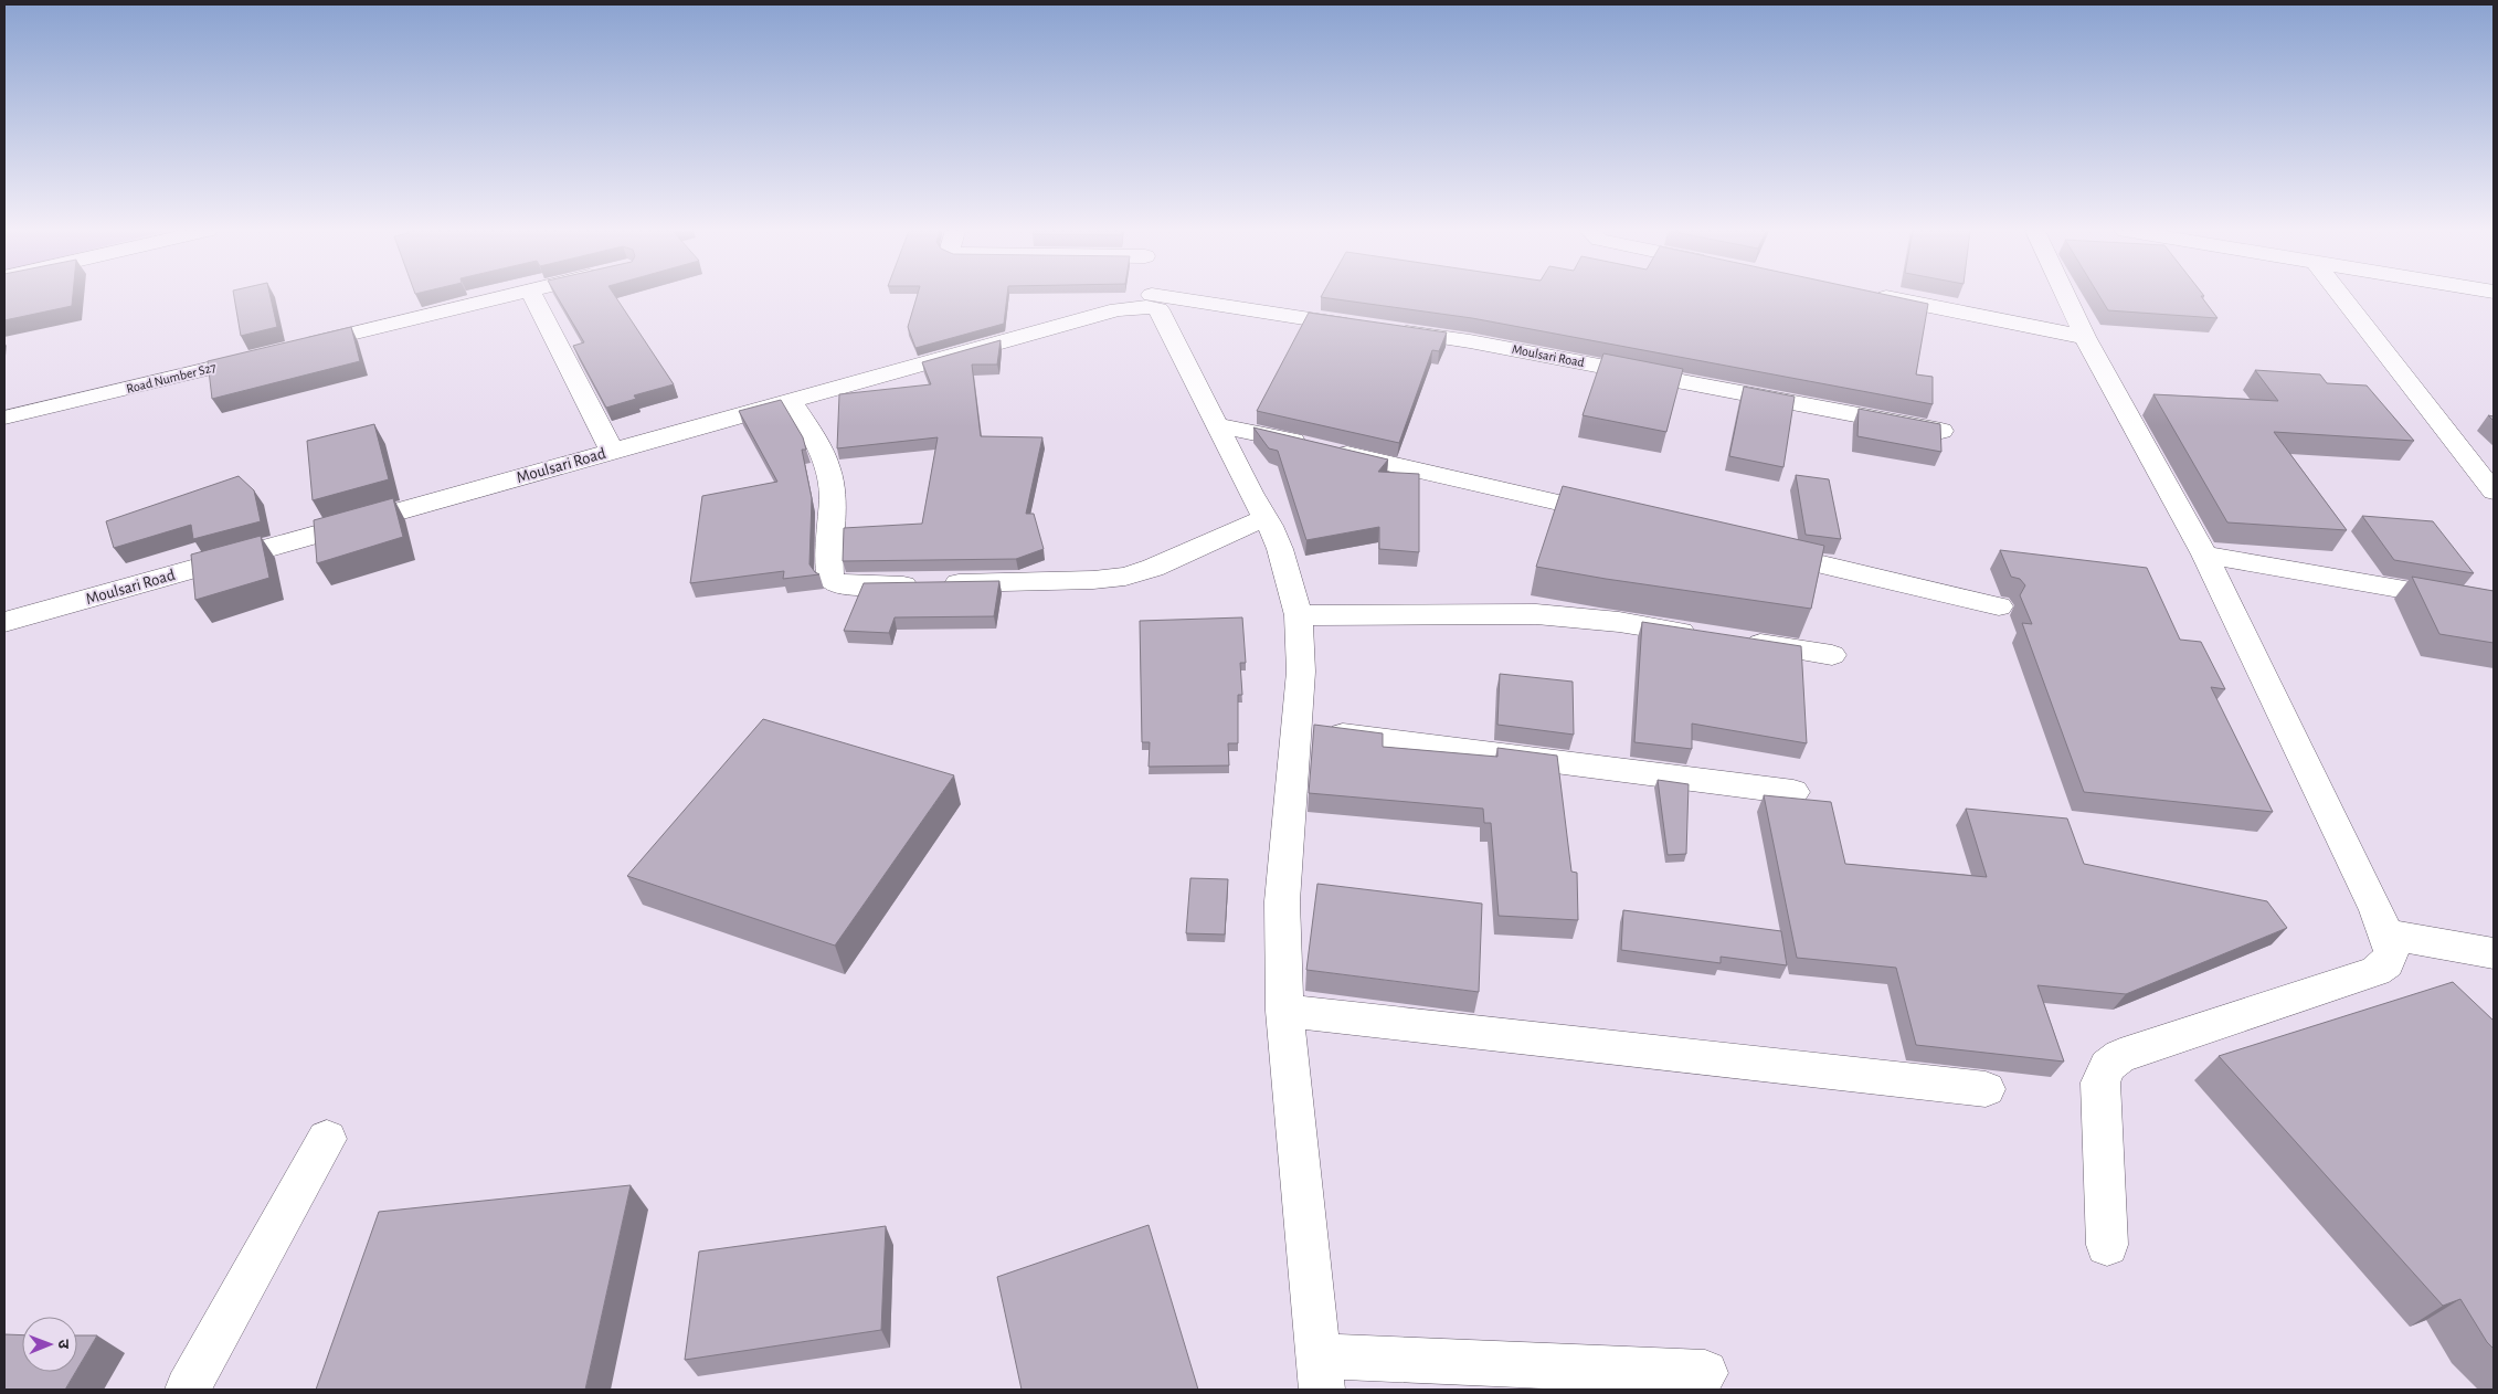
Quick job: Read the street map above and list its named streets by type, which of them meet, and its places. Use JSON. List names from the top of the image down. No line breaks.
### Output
{"streets":{"street":["Moulsari Road","Road Number S27"]},"north":"right"}
